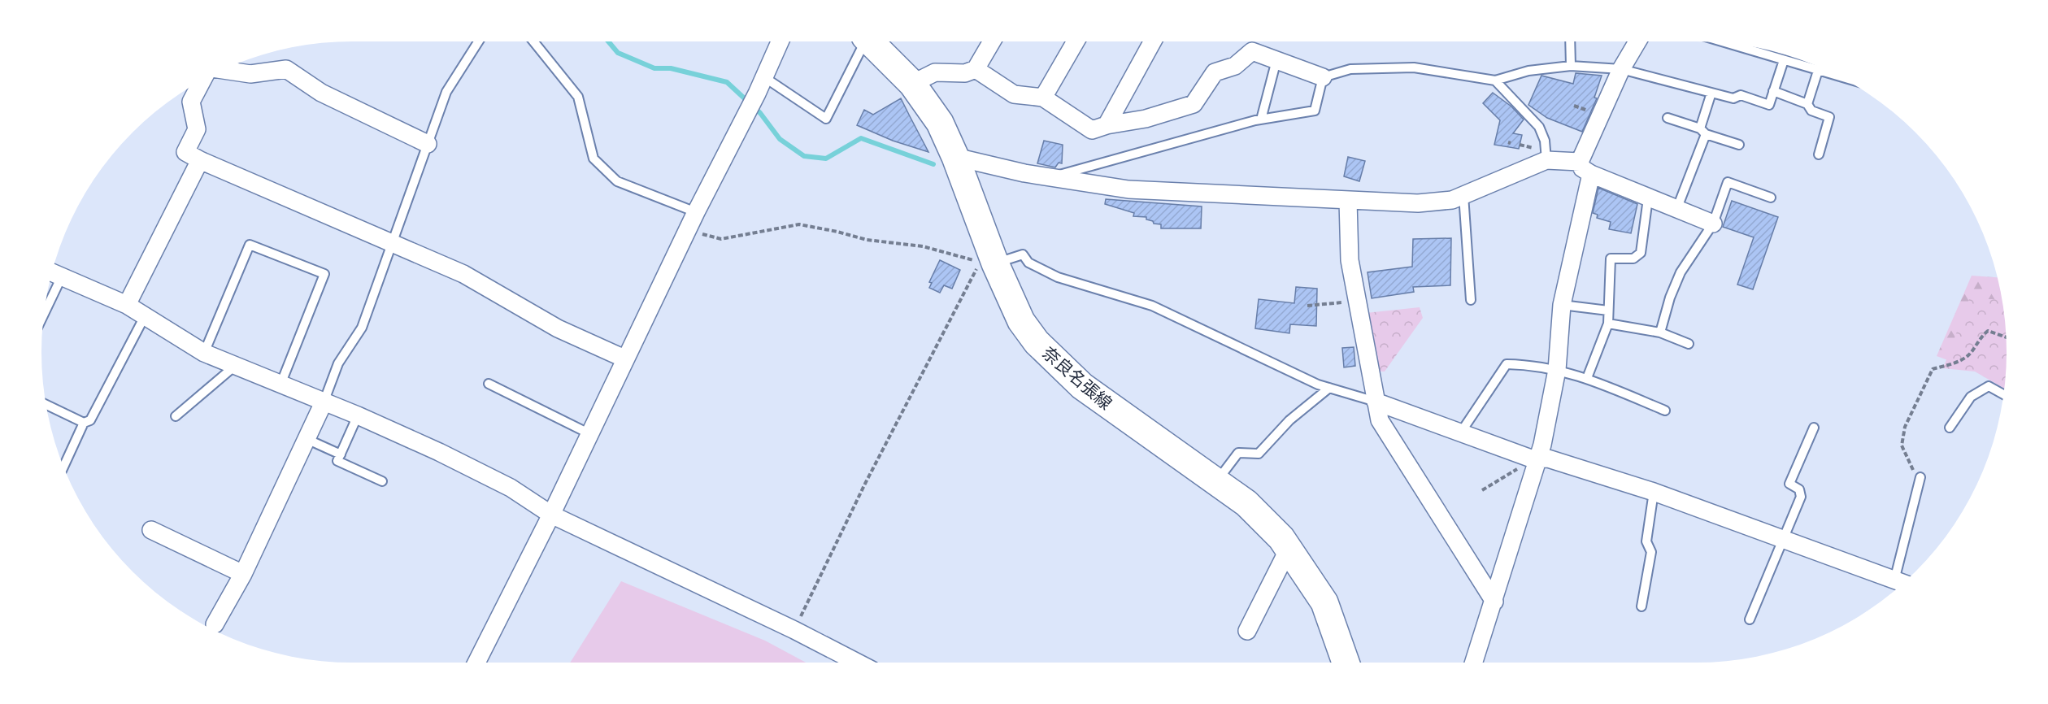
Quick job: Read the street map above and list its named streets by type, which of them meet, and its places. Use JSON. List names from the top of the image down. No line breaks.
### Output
{"streets":{"main road":["奈良名張線"]}}
